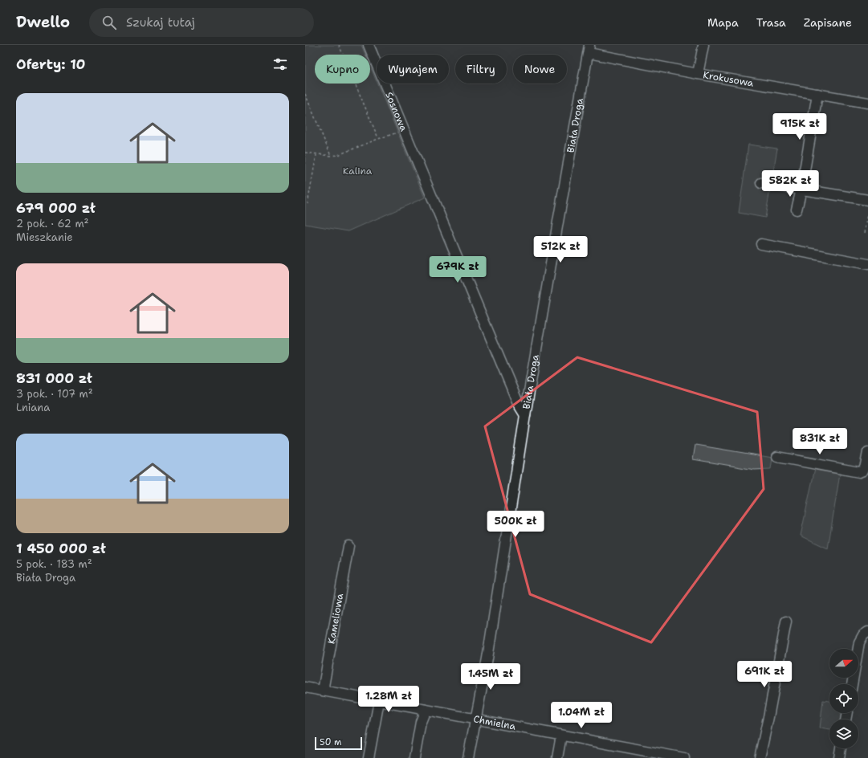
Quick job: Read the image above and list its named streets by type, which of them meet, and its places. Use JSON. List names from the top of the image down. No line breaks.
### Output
{"streets":{"street":["Krokusowa","Sosnowa","Biała Droga","Kameliowa","Chmielna"]},"crossings":[["Krokusowa","Biała Droga"],["Sosnowa","Biała Droga"],["Biała Droga","Chmielna"],["Kameliowa","Chmielna"]],"parks":["Kalina"],"scale_bar":"50 m","north":"right","page":{"header":"Dwello","search":"Szukaj tutaj","nav":["Mapa","Trasa","Zapisane"],"heading":"Oferty: 10","chip":["Kupno","Wynajem","Filtry","Nowe"],"list":[{"name":"679 000 zł","note":"2 pok. · 62 m² · Mieszkanie"},{"name":"831 000 zł","note":"3 pok. · 107 m² · Lniana"},{"name":"1 450 000 zł","note":"5 pok. · 183 m² · Biała Droga"}],"price":["915K zł","582K zł","512K zł","679K zł","831K zł","500K zł","691K zł","1.45M zł","1.28M zł","1.04M zł"],"scale":"50 m"}}
